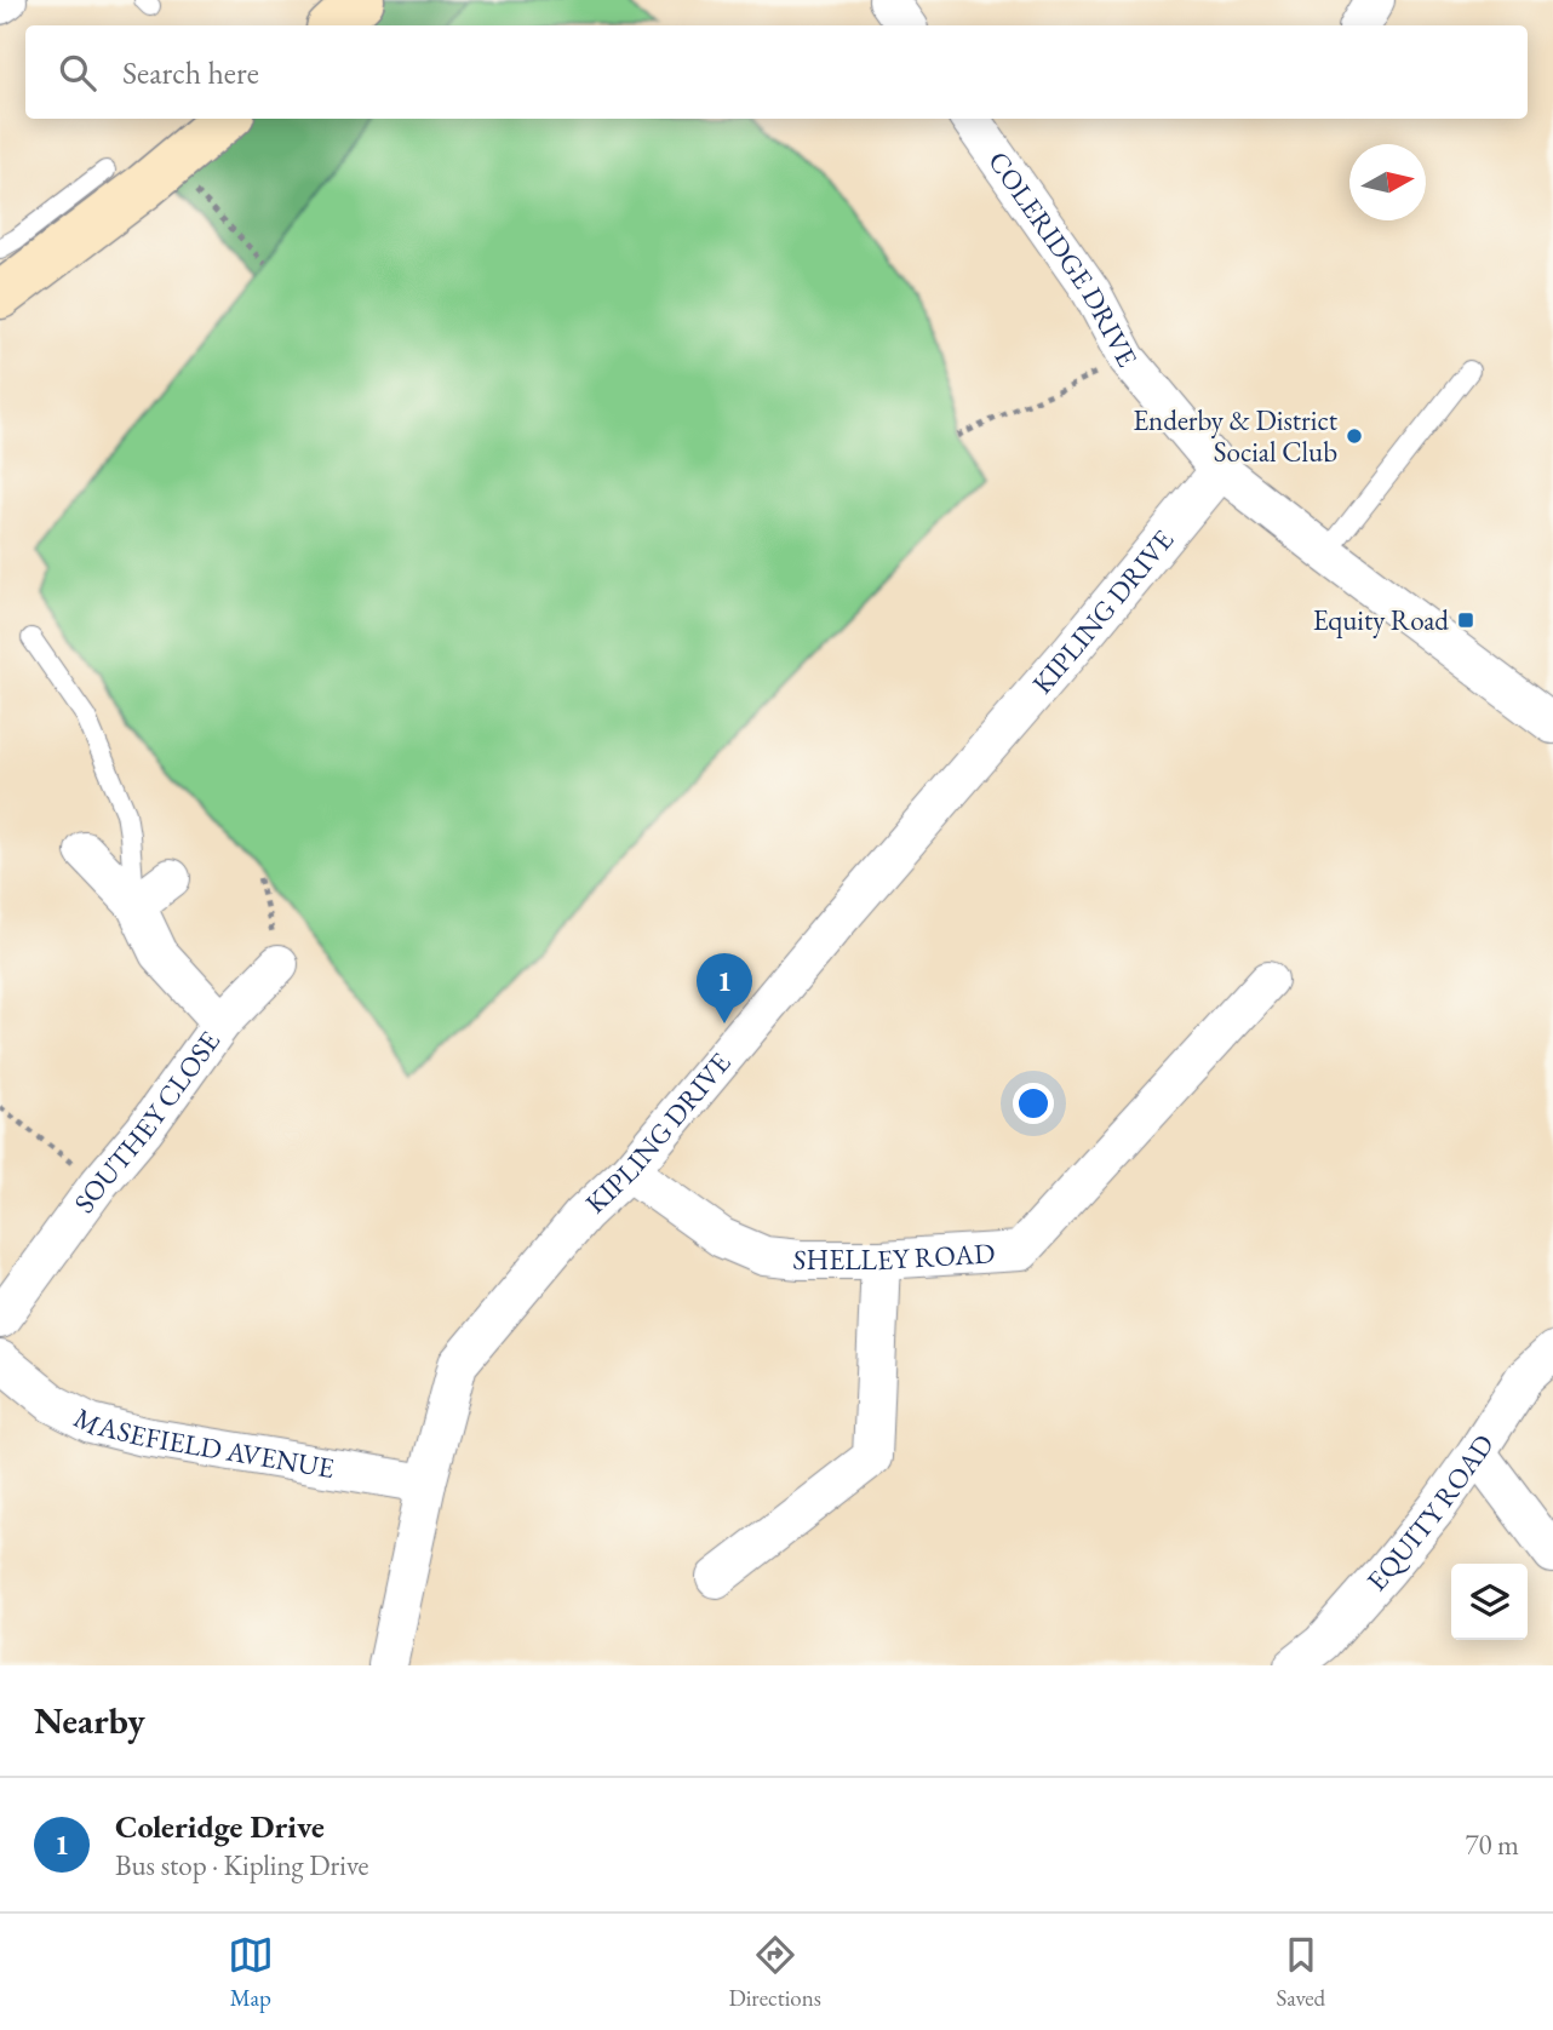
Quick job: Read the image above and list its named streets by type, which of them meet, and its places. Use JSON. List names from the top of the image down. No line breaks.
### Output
{"streets":{"street":["COLERIDGE DRIVE","KIPLING DRIVE","SOUTHEY CLOSE","SHELLEY ROAD","MASEFIELD AVENUE","EQUITY ROAD"]},"crossings":[["COLERIDGE DRIVE","KIPLING DRIVE"],["KIPLING DRIVE","SHELLEY ROAD"],["KIPLING DRIVE","MASEFIELD AVENUE"]],"places":{"other":["Enderby & District Social Club"],"transit":["Equity Road"]},"north":"right","page":{"search":"Search here","pins":"1","heading":"Nearby","list":[{"mark":"1","name":"Coleridge Drive","note":"Bus stop · Kipling Drive","value":"70 m"}],"nav":["Map","Directions","Saved"]}}
